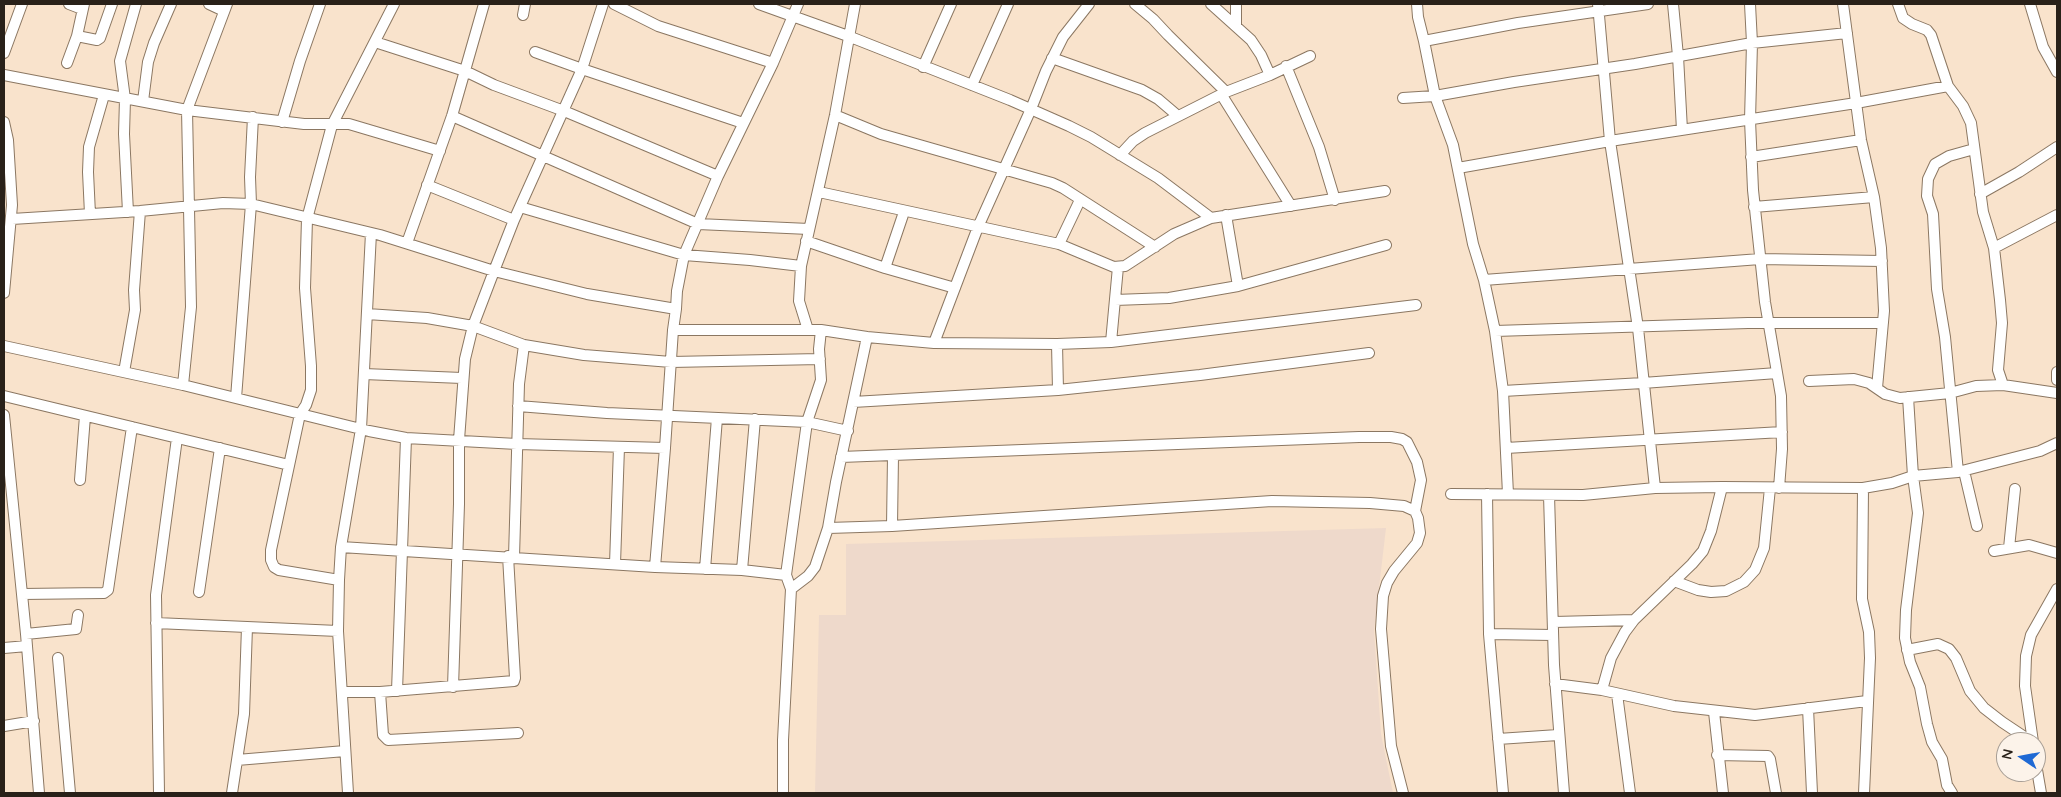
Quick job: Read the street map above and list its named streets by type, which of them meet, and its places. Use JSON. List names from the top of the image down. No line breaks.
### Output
{"north":"left"}
